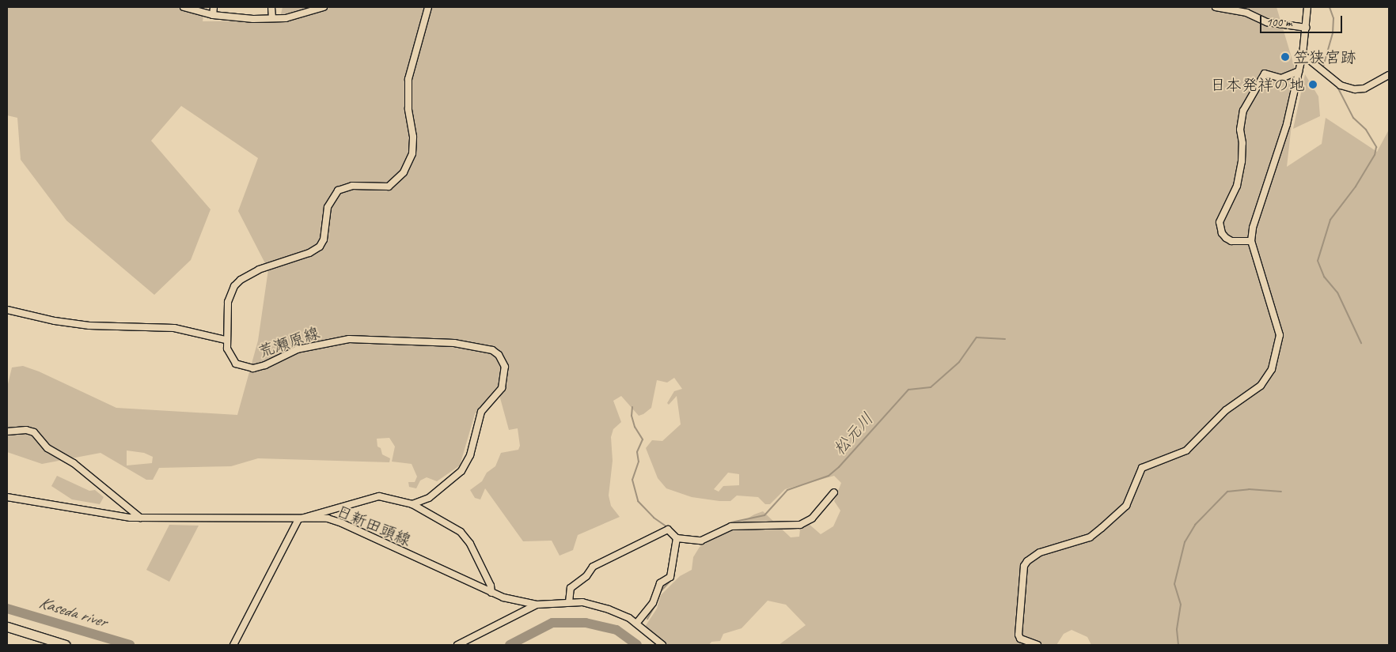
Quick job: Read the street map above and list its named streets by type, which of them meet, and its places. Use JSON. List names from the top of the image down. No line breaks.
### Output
{"streets":{"street":["荒瀬原線","日新田頭線"]},"water":["松元川","Kaseda river"],"places":["笠狭宮跡","日本発祥の地"],"scale_bar":"100 m"}
